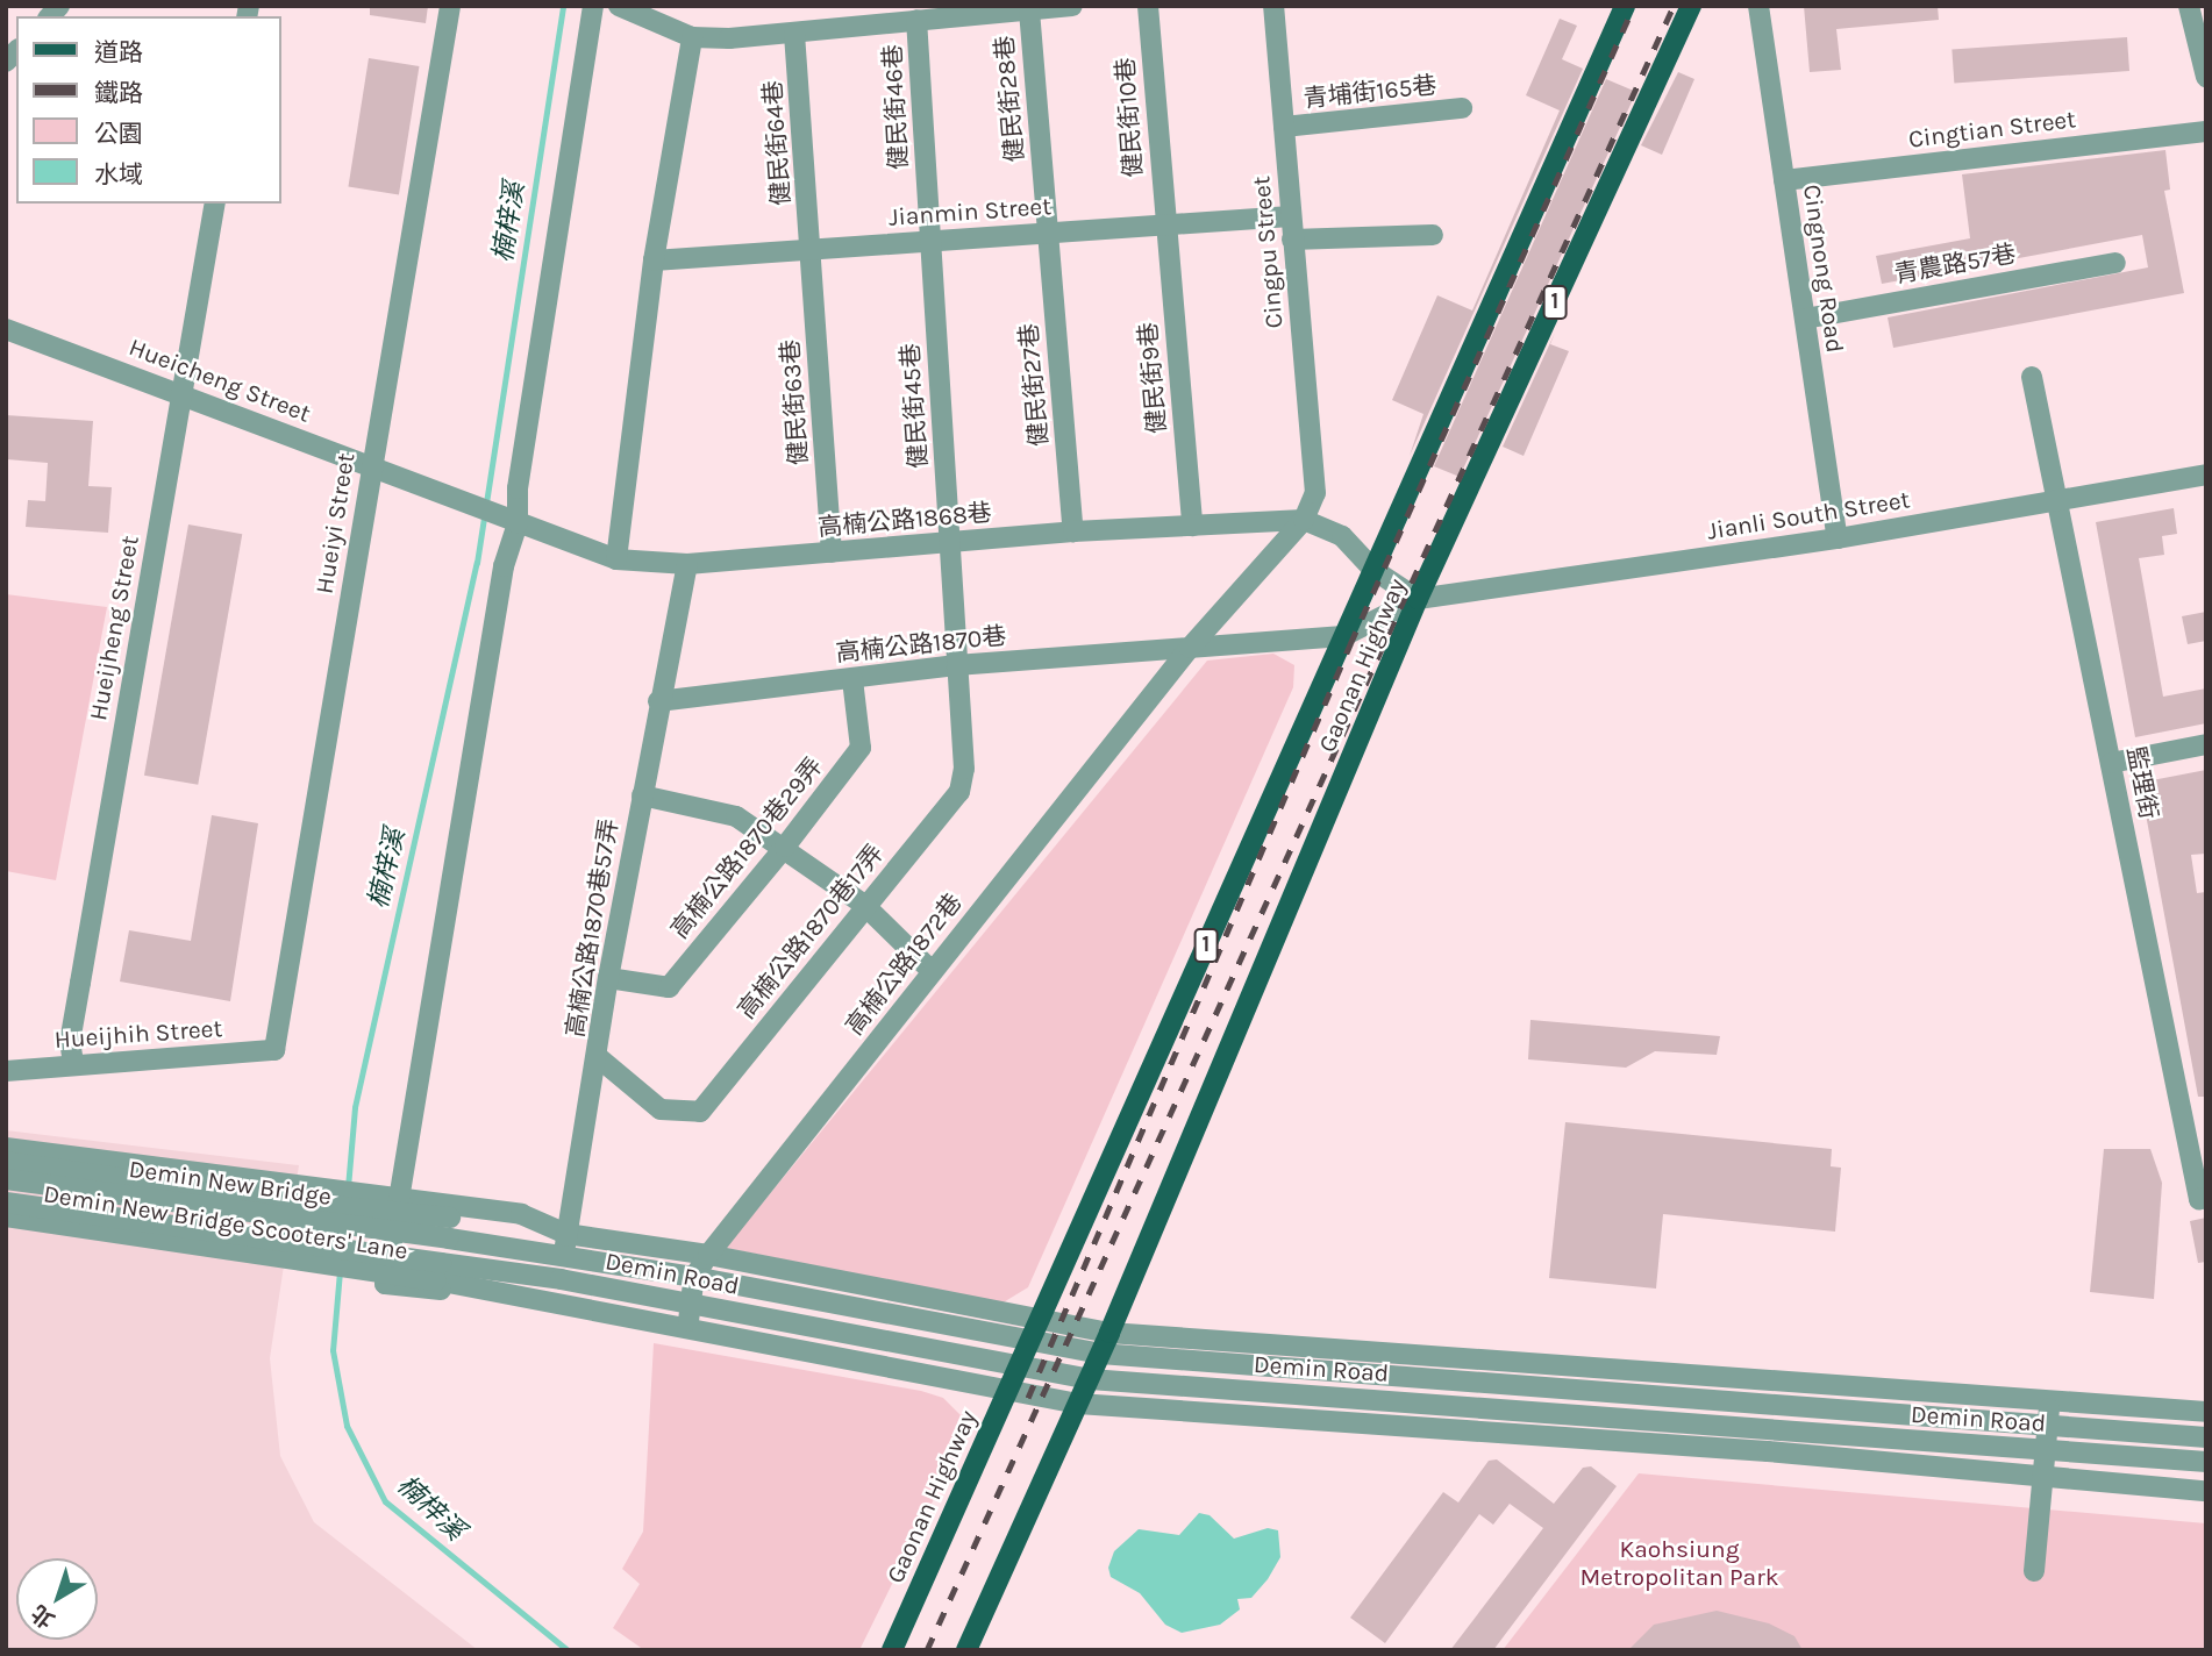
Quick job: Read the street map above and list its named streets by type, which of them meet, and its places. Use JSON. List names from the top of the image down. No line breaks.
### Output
{"streets":{"main road":["1","Gaonan Highway"],"street":["青埔街165巷","健民街28巷","健民街46巷","健民街10巷","Cingtian Street","健民街64巷","Jianmin Street","Cingpu Street","青農路57巷","Cingnong Road","健民街9巷","Hueicheng Street","健民街27巷","健民街63巷","健民街45巷","Jianli South Street","高楠公路1868巷","Hueiyi Street","Hueijheng Street","高楠公路1870巷","監理街","高楠公路1870巷29弄","高楠公路1870巷57弄","高楠公路1870巷17弄","高楠公路1872巷","Hueijhih Street","Demin New Bridge","Demin New Bridge Scooters' Lane","Demin Road"]},"crossings":[["青埔街165巷","Cingpu Street"],["健民街28巷","Jianmin Street"],["健民街28巷","健民街27巷"],["健民街46巷","Jianmin Street"],["健民街46巷","健民街45巷"],["健民街10巷","Jianmin Street"],["健民街10巷","健民街9巷"],["Cingtian Street","Cingnong Road"],["健民街64巷","Jianmin Street"],["健民街64巷","健民街63巷"],["Jianmin Street","Cingpu Street"],["Jianmin Street","健民街9巷"],["Jianmin Street","健民街27巷"],["Jianmin Street","健民街63巷"],["Jianmin Street","健民街45巷"],["Cingpu Street","高楠公路1872巷"],["青農路57巷","Cingnong Road"],["Cingnong Road","Jianli South Street"],["1","Gaonan Highway"],["1","Demin Road"],["健民街9巷","高楠公路1868巷"],["Hueicheng Street","高楠公路1868巷"],["Hueicheng Street","Hueiyi Street"],["Hueicheng Street","Hueijheng Street"],["健民街27巷","高楠公路1868巷"],["健民街63巷","高楠公路1868巷"],["健民街45巷","高楠公路1868巷"],["健民街45巷","高楠公路1870巷"],["健民街45巷","高楠公路1870巷17弄"],["Jianli South Street","高楠公路1870巷"],["Jianli South Street","Gaonan Highway"],["Jianli South Street","監理街"],["高楠公路1868巷","高楠公路1870巷57弄"],["高楠公路1868巷","高楠公路1872巷"],["Hueiyi Street","Hueijhih Street"],["Hueijheng Street","Hueijhih Street"],["高楠公路1870巷","Gaonan Highway"],["高楠公路1870巷","高楠公路1870巷29弄"],["高楠公路1870巷","高楠公路1870巷57弄"],["高楠公路1870巷","高楠公路1870巷17弄"],["高楠公路1870巷","高楠公路1872巷"],["Gaonan Highway","Demin Road"],["高楠公路1870巷29弄","高楠公路1870巷57弄"],["高楠公路1870巷57弄","高楠公路1870巷17弄"],["高楠公路1870巷57弄","Demin Road"],["高楠公路1872巷","Demin Road"],["Demin New Bridge","Demin New Bridge Scooters' Lane"],["Demin New Bridge","Demin Road"],["Demin New Bridge Scooters' Lane","Demin Road"]],"water":["楠梓溪"],"parks":["Kaohsiung Metropolitan Park"],"legend":["道路","鐵路","公園","水域"],"north":"bottom left"}
